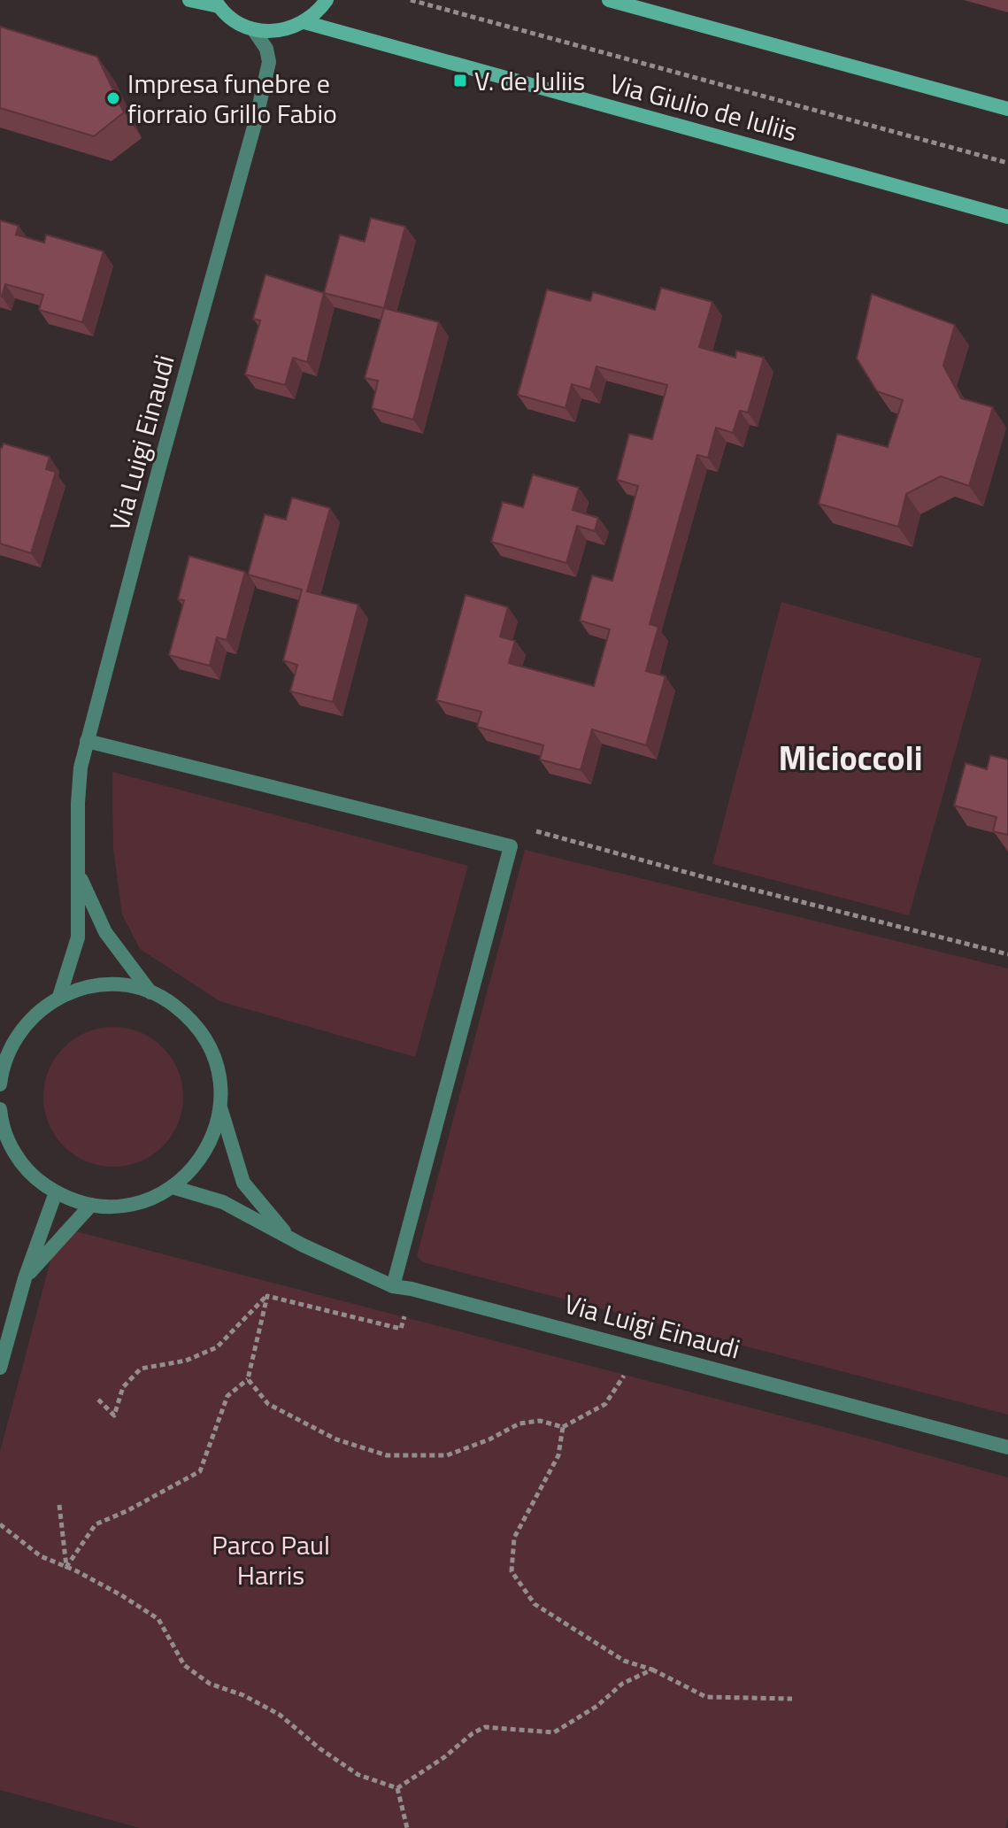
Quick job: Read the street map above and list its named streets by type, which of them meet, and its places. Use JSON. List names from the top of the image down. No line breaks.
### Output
{"streets":{"main road":["Via Giulio de Iuliis"],"street":["Via Luigi Einaudi"]},"districts":["Micioccoli"],"parks":["Parco Paul Harris"],"places":{"transit":["V. de Juliis"],"other":["Impresa funebre e fiorraio Grillo Fabio"]}}
